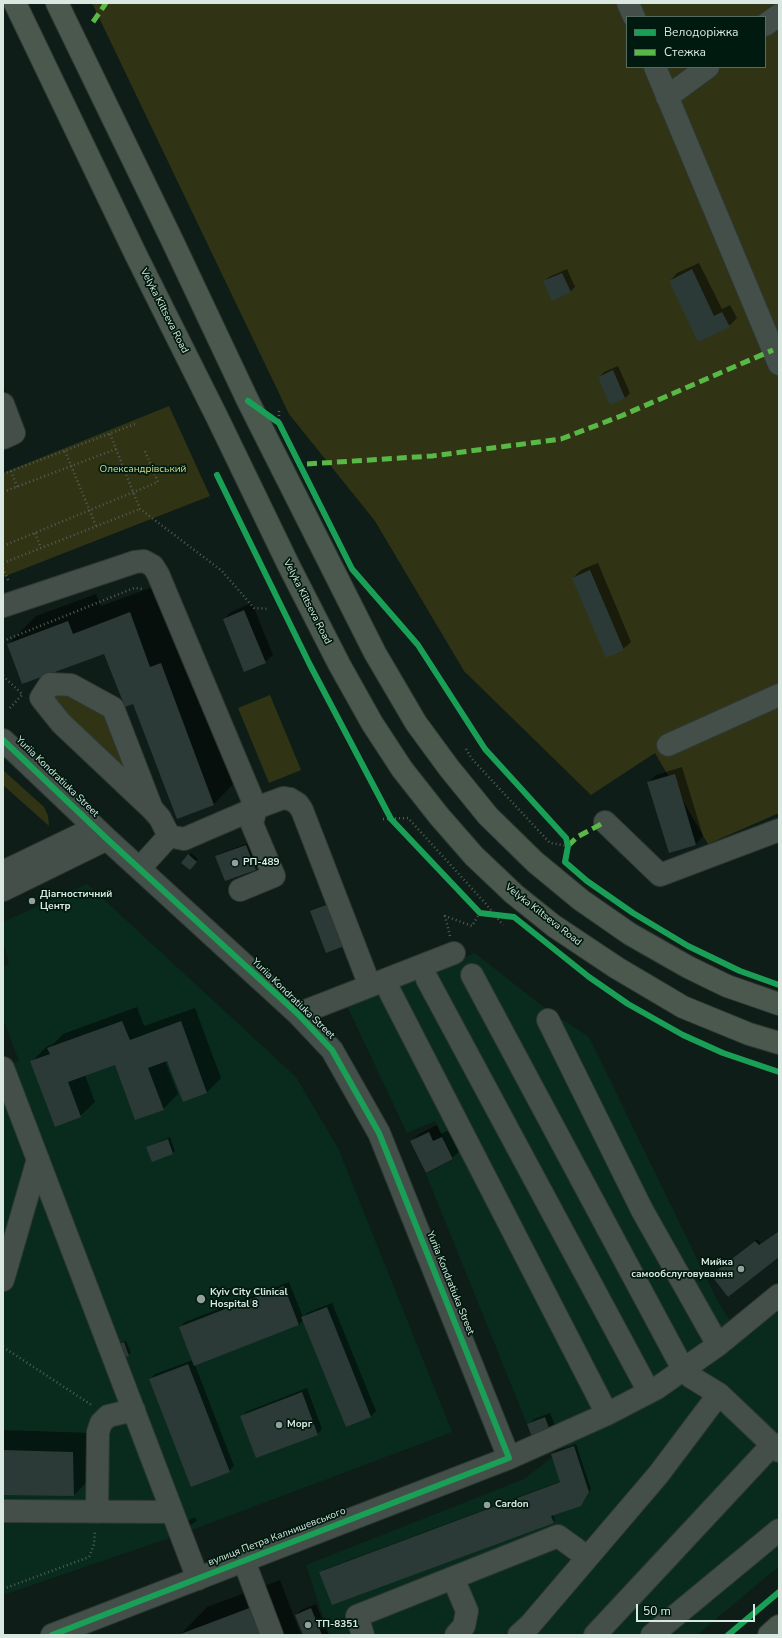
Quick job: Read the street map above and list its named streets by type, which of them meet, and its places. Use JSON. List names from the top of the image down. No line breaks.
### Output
{"streets":{"main road":["Velyka Kiltseva Road"],"street":["Yuriia Kondratiuka Street","вулиця Петра Калнишевського"]},"crossings":[["Yuriia Kondratiuka Street","вулиця Петра Калнишевського"]],"parks":["Олександрівський"],"places":["РП-489","Діагностичний Центр","Мийка самообслуговування","Kyiv City Clinical Hospital 8","Морг","Cardon","ТП-8351"],"legend":["Велодоріжка","Стежка"],"scale_bar":"50 m"}
